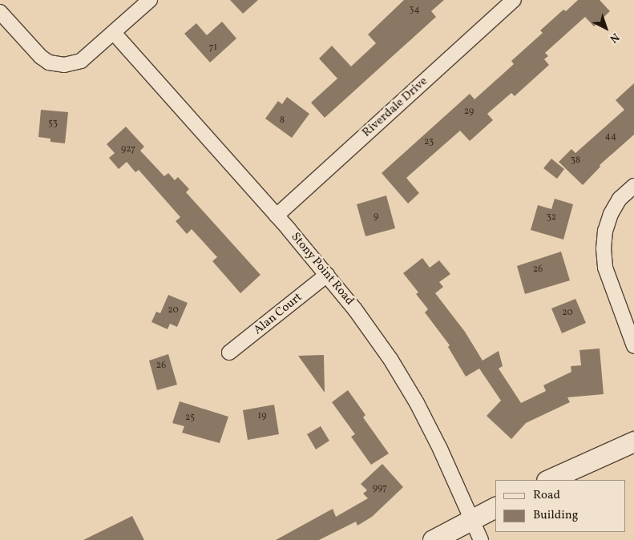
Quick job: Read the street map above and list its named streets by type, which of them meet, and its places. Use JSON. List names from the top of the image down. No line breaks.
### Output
{"streets":{"street":["Riverdale Drive","Stony Point Road","Alan Court"]},"crossings":[["Riverdale Drive","Stony Point Road"],["Stony Point Road","Alan Court"]],"house_numbers":["34","71","29","8","53","44","23","927","38","9","32","26","20","20","26","19","25","997"],"legend":["Road","Building"],"north":"bottom right"}
